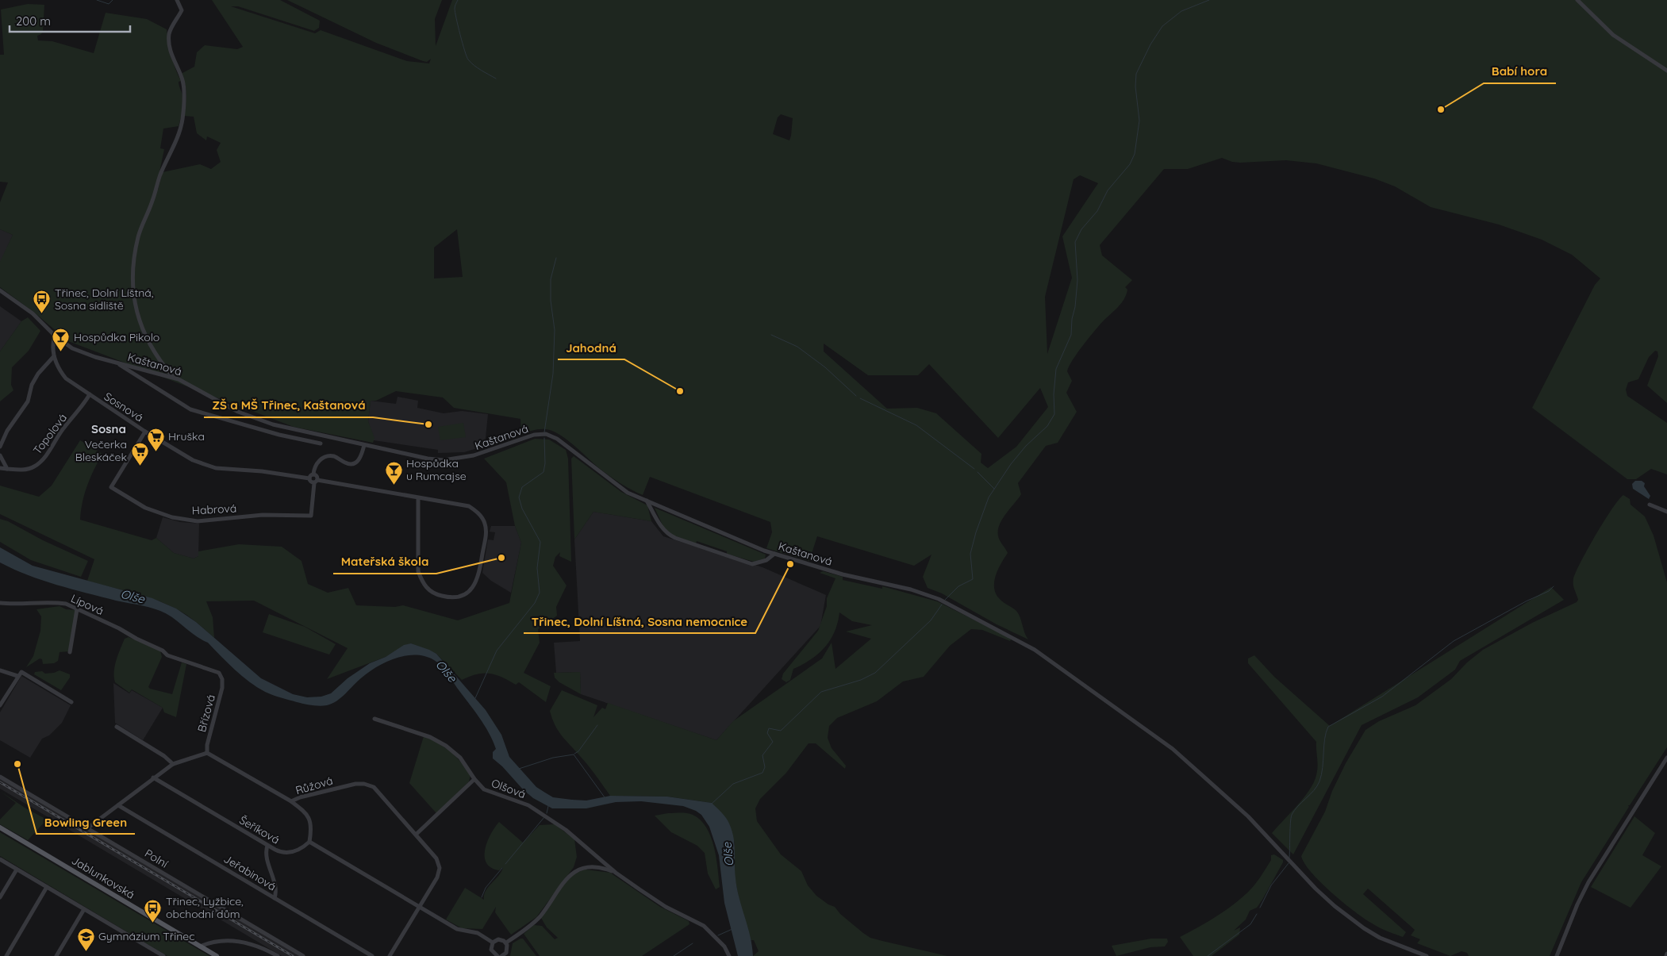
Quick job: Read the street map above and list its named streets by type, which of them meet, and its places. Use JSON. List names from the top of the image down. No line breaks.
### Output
{"streets":{"main road":["Jablunkovská"],"street":["Kaštanová","Sosnová","Topolová","Habrová","Lípová","Břízová","Růžová","Olšová","Šeříková","Polní","Jeřabinová"]},"crossings":[["Kaštanová","Sosnová"],["Sosnová","Topolová"],["Sosnová","Habrová"],["Lípová","Břízová"],["Břízová","Růžová"]],"districts":["Sosna"],"water":["Olše"],"places":{"other":["Babí hora","Jahodná","ZŠ a MŠ Třinec, Kaštanová","Mateřská škola","Třinec, Dolní Líštná, Sosna nemocnice","Bowling Green"],"bus stop":["Třinec, Dolní Líštná, Sosna sídliště","Třinec, Lyžbice, obchodní dům"],"bar":["Hospůdka Pikolo","Hospůdka u Rumcajse"],"supermarket":["Hruška","Večerka Bleskáček"],"school or university":["Gymnázium Třinec"]},"scale_bar":"200 m"}
